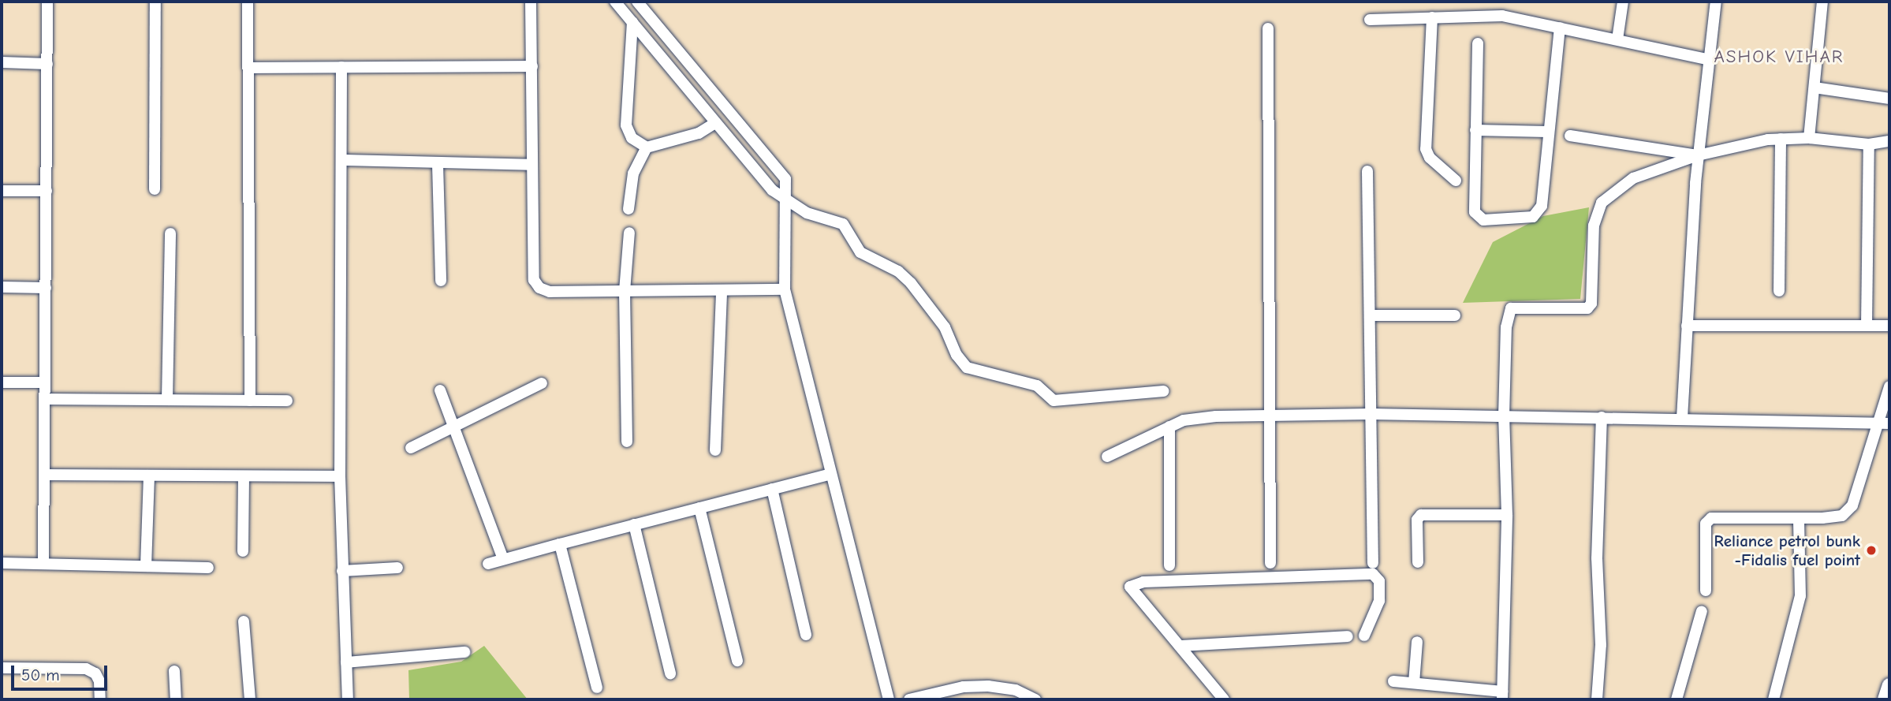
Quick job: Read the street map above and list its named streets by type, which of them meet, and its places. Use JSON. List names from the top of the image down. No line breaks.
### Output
{"districts":["ASHOK VIHAR"],"places":["Reliance petrol bunk -Fidalis fuel point"],"scale_bar":"50 m"}
